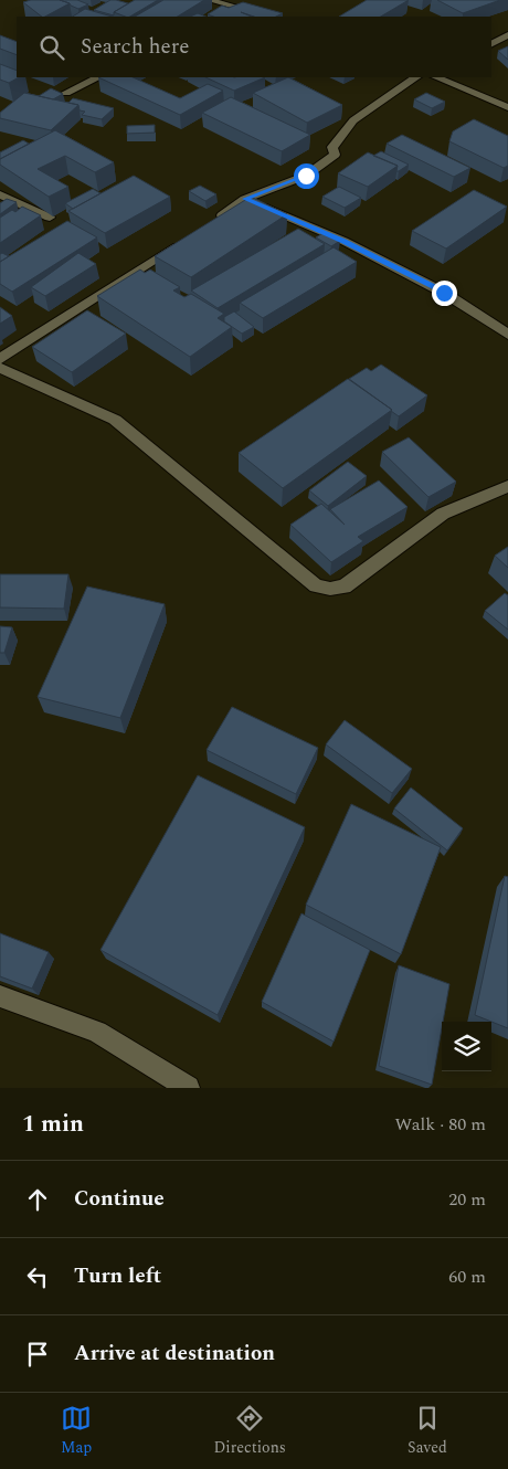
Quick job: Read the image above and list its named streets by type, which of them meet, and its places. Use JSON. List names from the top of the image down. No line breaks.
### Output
{"page":{"search":"Search here","heading":["1 min","Walk · 80 m"],"list":[["Continue","20 m"],["Turn left","60 m"],"Arrive at destination"],"nav":["Map","Directions","Saved"]}}
